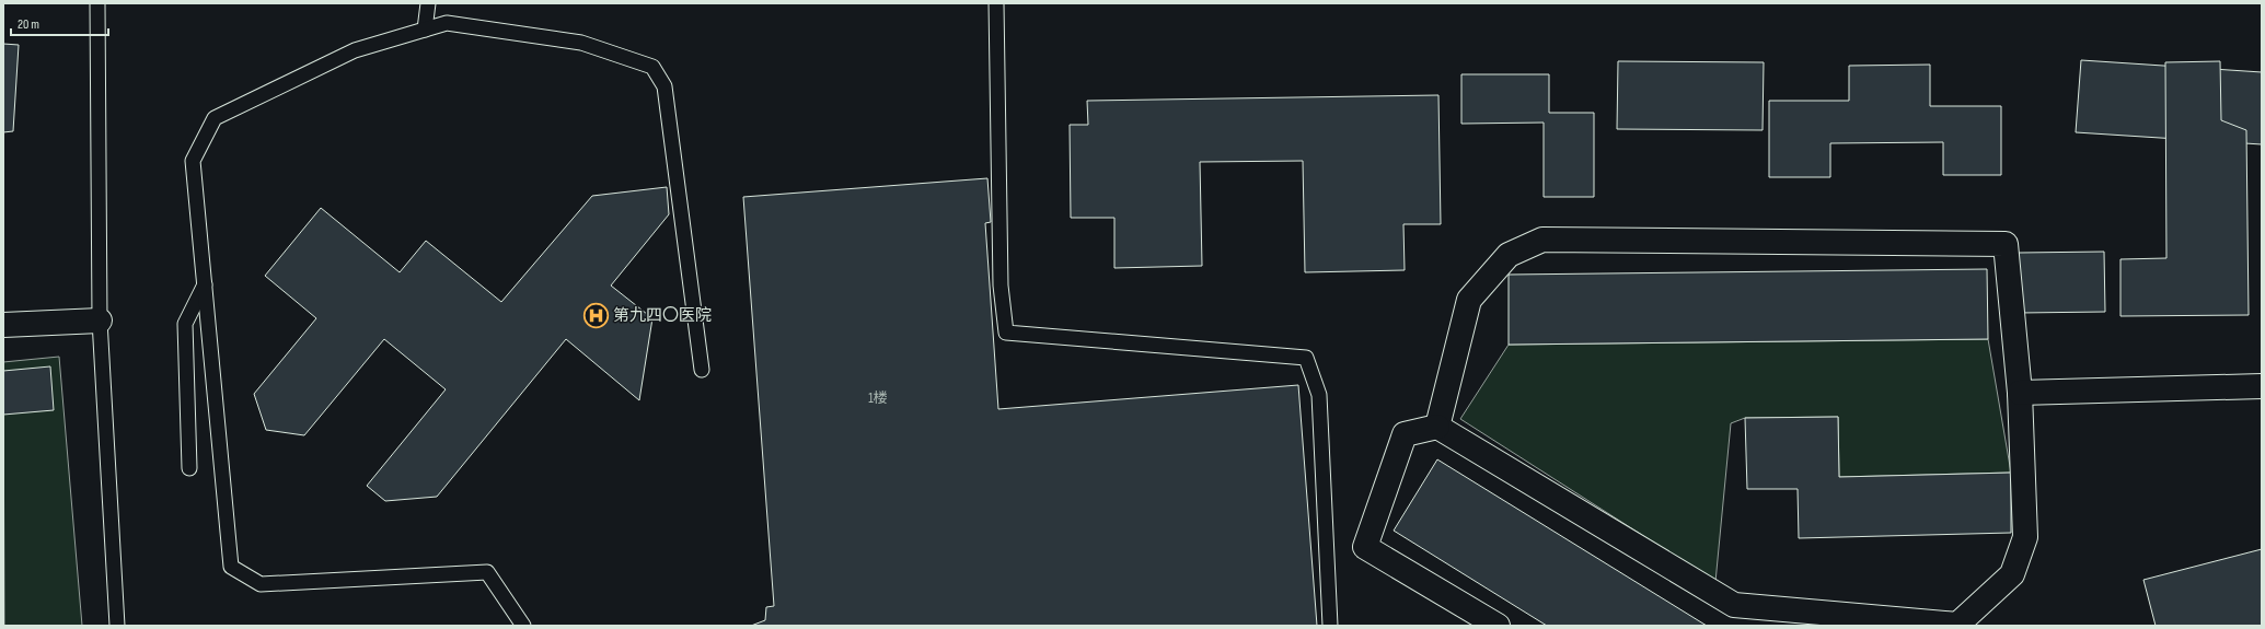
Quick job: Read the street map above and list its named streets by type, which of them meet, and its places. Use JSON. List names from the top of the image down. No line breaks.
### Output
{"places":{"hospital":["第九四〇医院"]},"house_numbers":["1楼"],"scale_bar":"20 m"}
